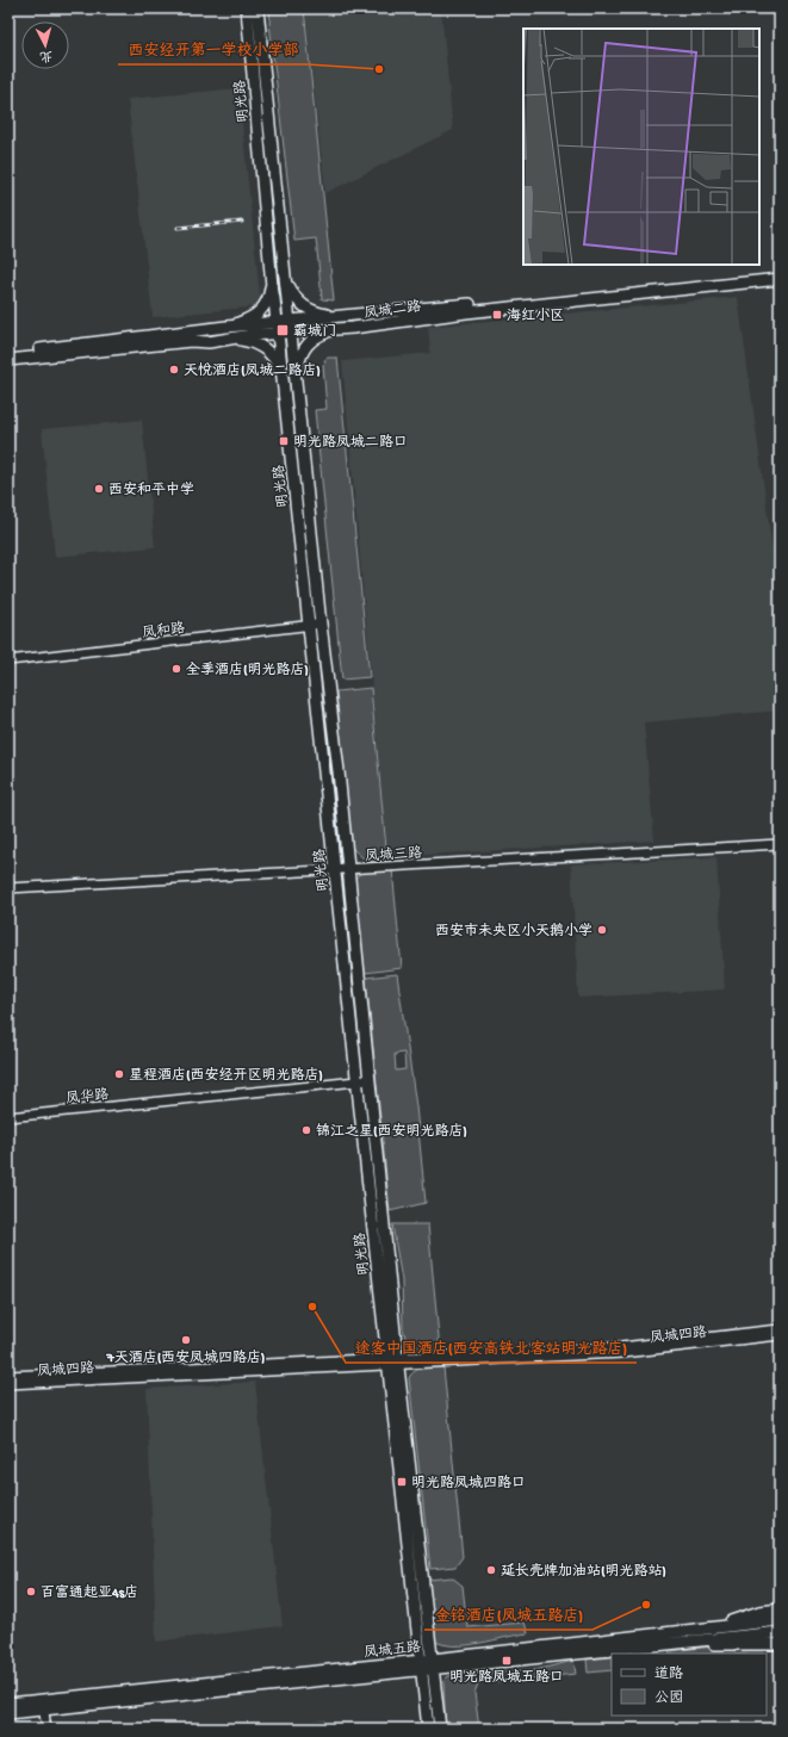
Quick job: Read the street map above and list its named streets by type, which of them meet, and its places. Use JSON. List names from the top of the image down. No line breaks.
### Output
{"streets":{"main road":["明光路","凤城二路","凤城五路"],"street":["凤和路","凤城三路","凤华路","凤城四路"]},"crossings":[["明光路","凤城二路"],["明光路","凤和路"],["明光路","凤城三路"],["明光路","凤华路"],["明光路","凤城四路"],["明光路","凤城五路"]],"places":{"other":["西安经开第一学校小学部","天悦酒店(凤城二路店)","西安和平中学","全季酒店(明光路店)","西安市未央区小天鹅小学","星程酒店(西安经开区明光路店)","锦江之星(西安明光路店)","途客中国酒店(西安高铁北客站明光路店)","7天酒店(西安凤城四路店)","延长壳牌加油站(明光路站)","百富通起亚4s店","金铭酒店(凤城五路店)"],"transit":["海红小区","霸城门","明光路凤城二路口","明光路凤城四路口","明光路凤城五路口"]},"legend":["道路","公园"],"north":"bottom"}
